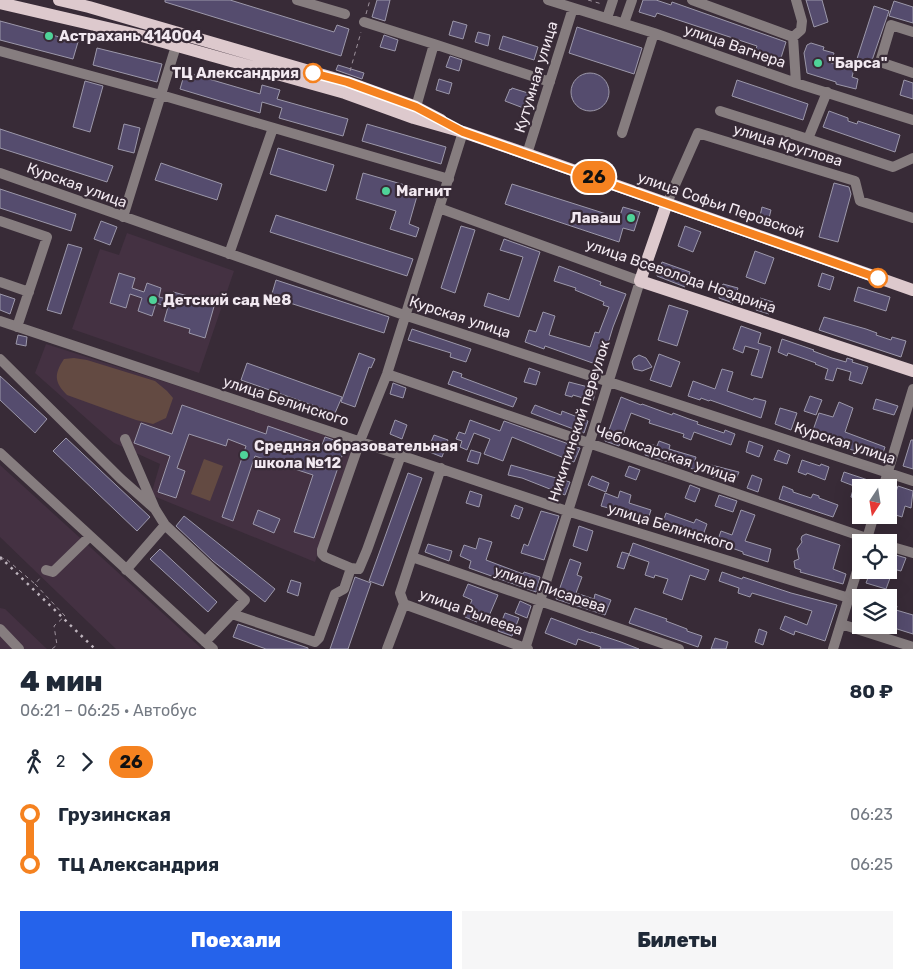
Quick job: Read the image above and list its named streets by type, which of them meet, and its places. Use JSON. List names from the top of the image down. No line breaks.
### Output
{"streets":{"main road":["улица Софьи Перовской","улица Всеволода Ноздрина","Никитинский переулок"],"street":["улица Вагнера","Кутумная улица","улица Круглова","Курская улица","улица Белинского","Чебоксарская улица","улица Писарева","улица Рылеева"]},"crossings":[["улица Вагнера","Кутумная улица"],["Кутумная улица","улица Софьи Перовской"],["улица Круглова","улица Софьи Перовской"],["улица Круглова","Никитинский переулок"],["Курская улица","Никитинский переулок"],["улица Софьи Перовской","Никитинский переулок"],["улица Всеволода Ноздрина","Никитинский переулок"],["улица Белинского","Никитинский переулок"],["Никитинский переулок","Чебоксарская улица"],["Никитинский переулок","улица Писарева"],["Никитинский переулок","улица Рылеева"]],"places":["Астрахань 414004","\"Барса\"","ТЦ Александрия","Магнит","Лаваш","Детский сад №8","Средняя образовательная школа №12"],"lines":["bus line 26"],"north":"bottom","page":{"on_map":"26","heading":["4 мин","06:21 – 06:25 · Автобус","80 ₽"],"legs":["2","26"],"list":[{"name":"Грузинская","value":"06:23"},{"name":"ТЦ Александрия","value":"06:25"}],"buttons":["Поехали","Билеты"]}}
